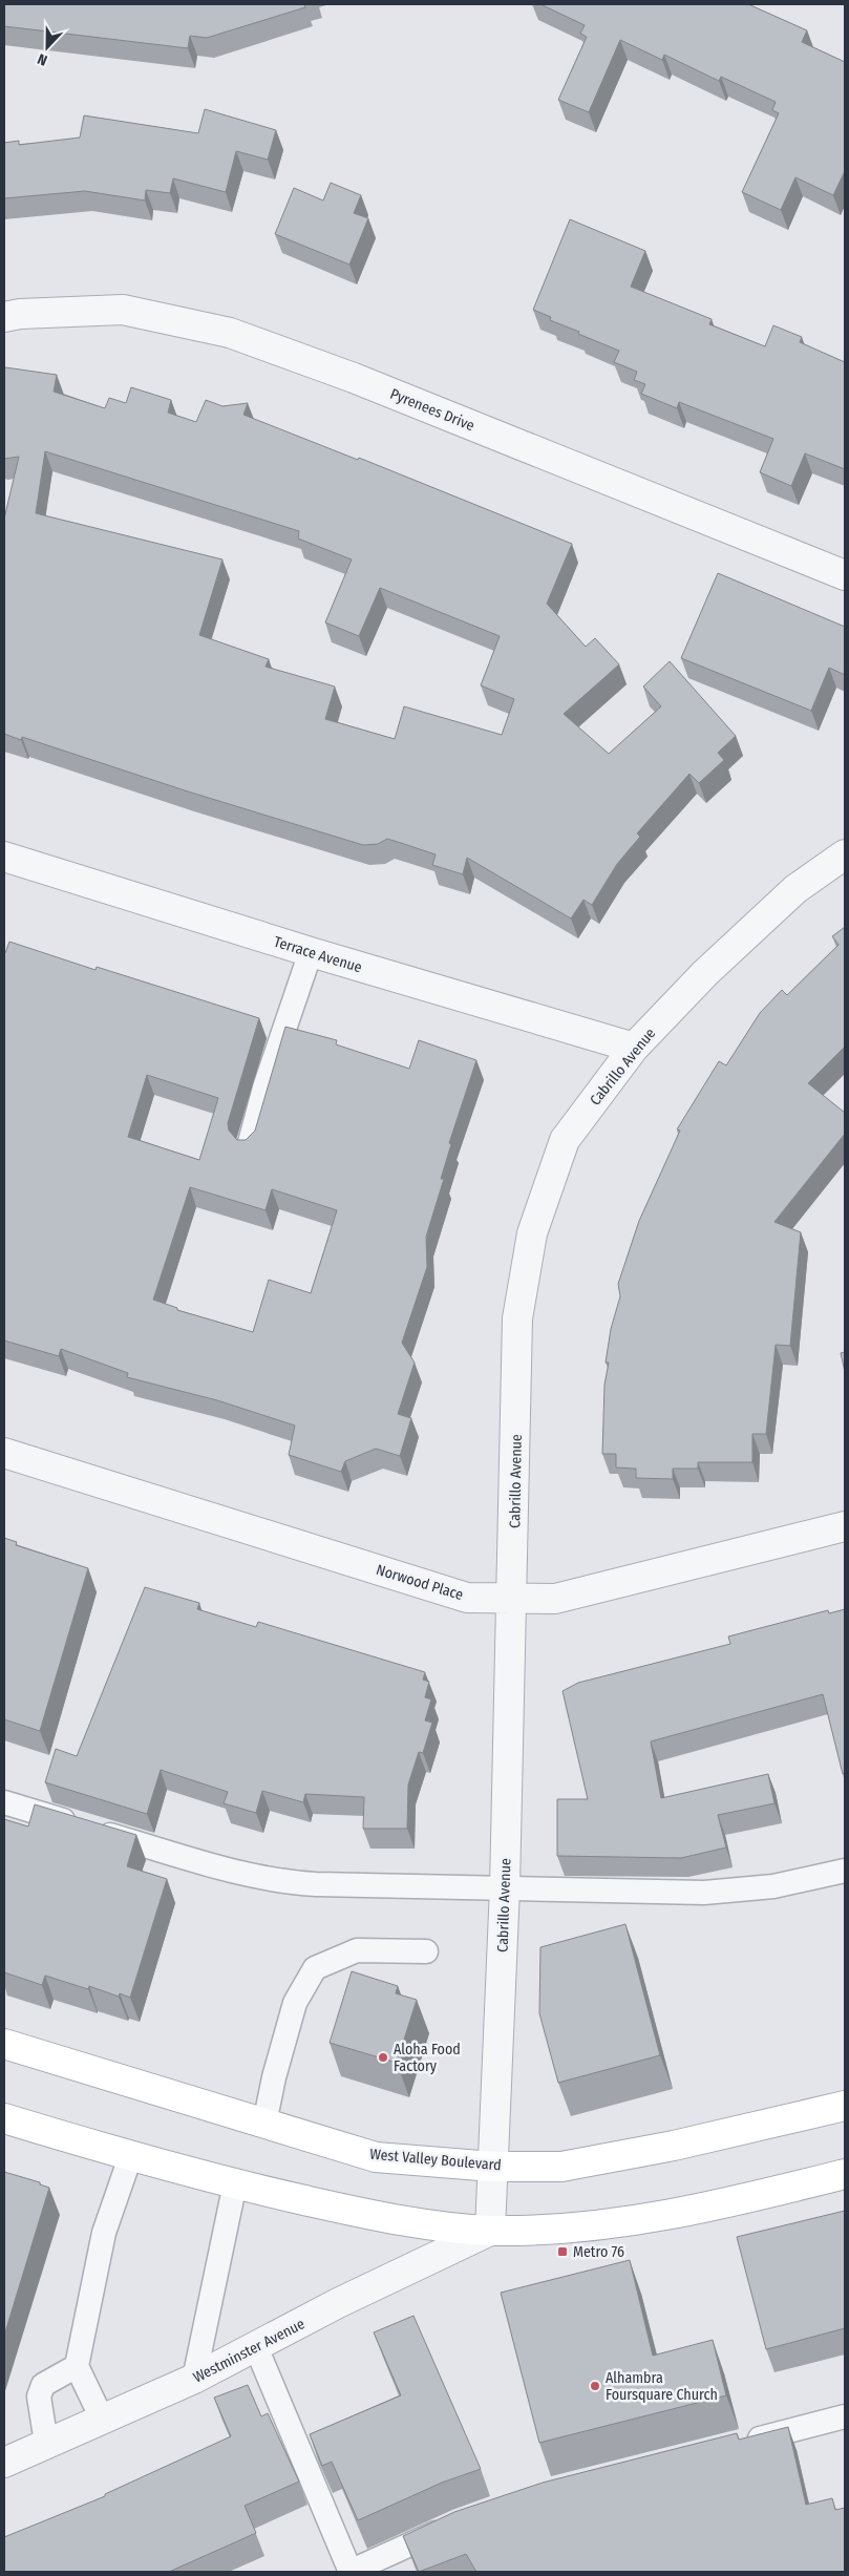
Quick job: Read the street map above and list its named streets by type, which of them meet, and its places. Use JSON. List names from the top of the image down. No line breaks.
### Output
{"streets":{"main road":["West Valley Boulevard"],"street":["Pyrenees Drive","Terrace Avenue","Cabrillo Avenue","Norwood Place","Westminster Avenue"]},"crossings":[["Terrace Avenue","Cabrillo Avenue"],["Cabrillo Avenue","Norwood Place"],["Cabrillo Avenue","West Valley Boulevard"],["Cabrillo Avenue","Westminster Avenue"]],"places":{"other":["Aloha Food Factory","Alhambra Foursquare Church"],"transit":["Metro 76"]},"north":"bottom"}
